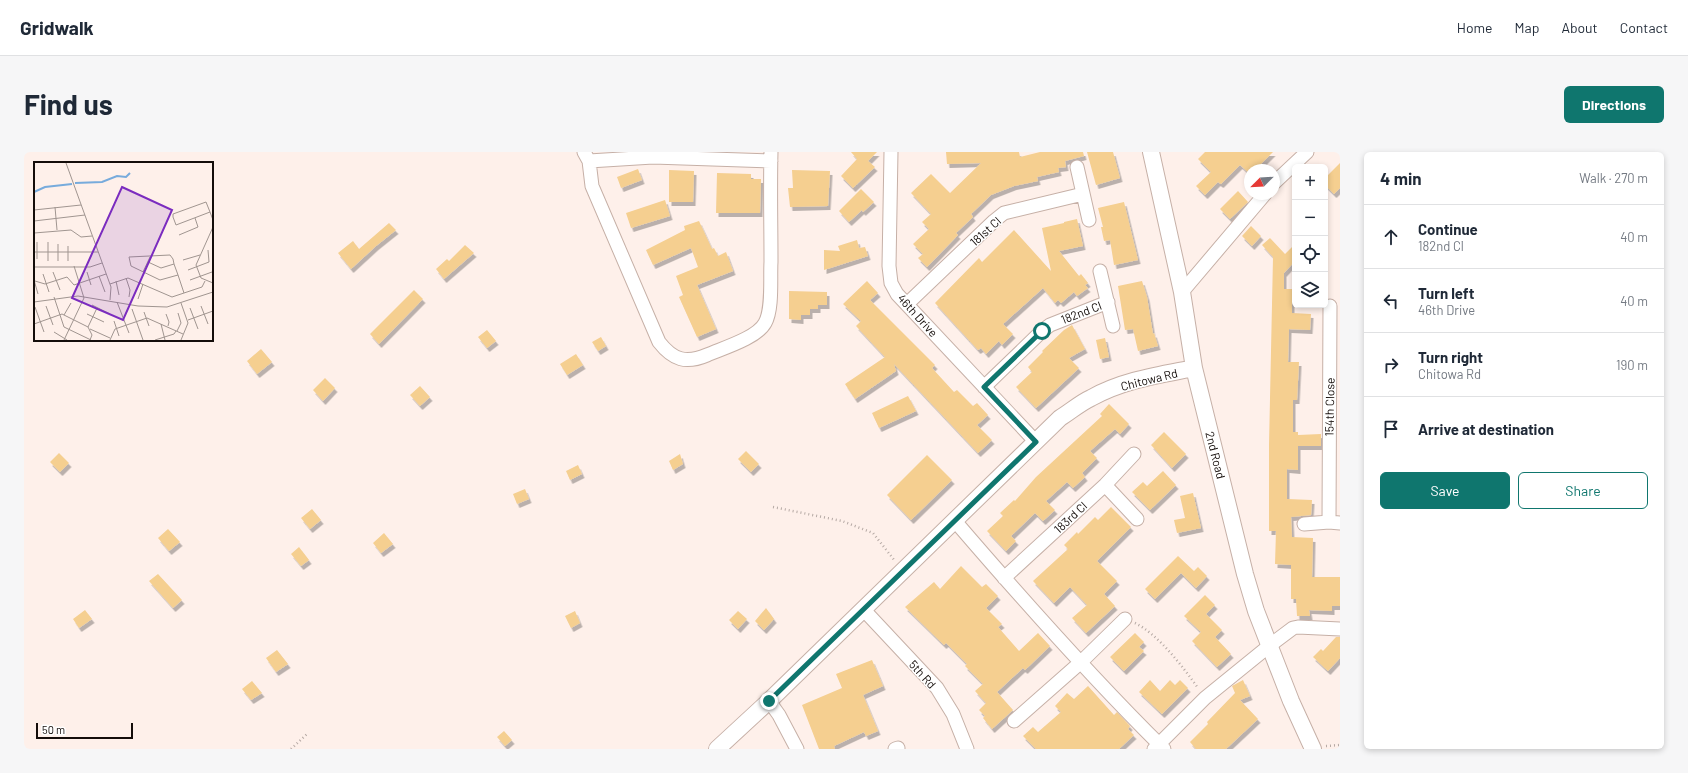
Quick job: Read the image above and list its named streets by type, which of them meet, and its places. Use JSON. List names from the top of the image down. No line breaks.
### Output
{"streets":{"street":["181st Cl","182nd Cl","46th Drive","Chitowa Rd","154th Close","2nd Road","183rd Cl","5th Rd"]},"crossings":[["181st Cl","46th Drive"],["182nd Cl","46th Drive"],["46th Drive","Chitowa Rd"],["Chitowa Rd","2nd Road"],["Chitowa Rd","5th Rd"]],"scale_bar":"50 m","north":"bottom left","page":{"header":"Gridwalk","nav":["Home","Map","About","Contact"],"buttons":["Directions",["Save","Share"]],"title":"Find us","heading":["4 min","Walk · 270 m"],"map_buttons":["+","−"],"list":[["Continue","182nd Cl","40 m"],["Turn left","46th Drive","40 m"],["Turn right","Chitowa Rd","190 m"],"Arrive at destination"],"scale":"50 m"}}
